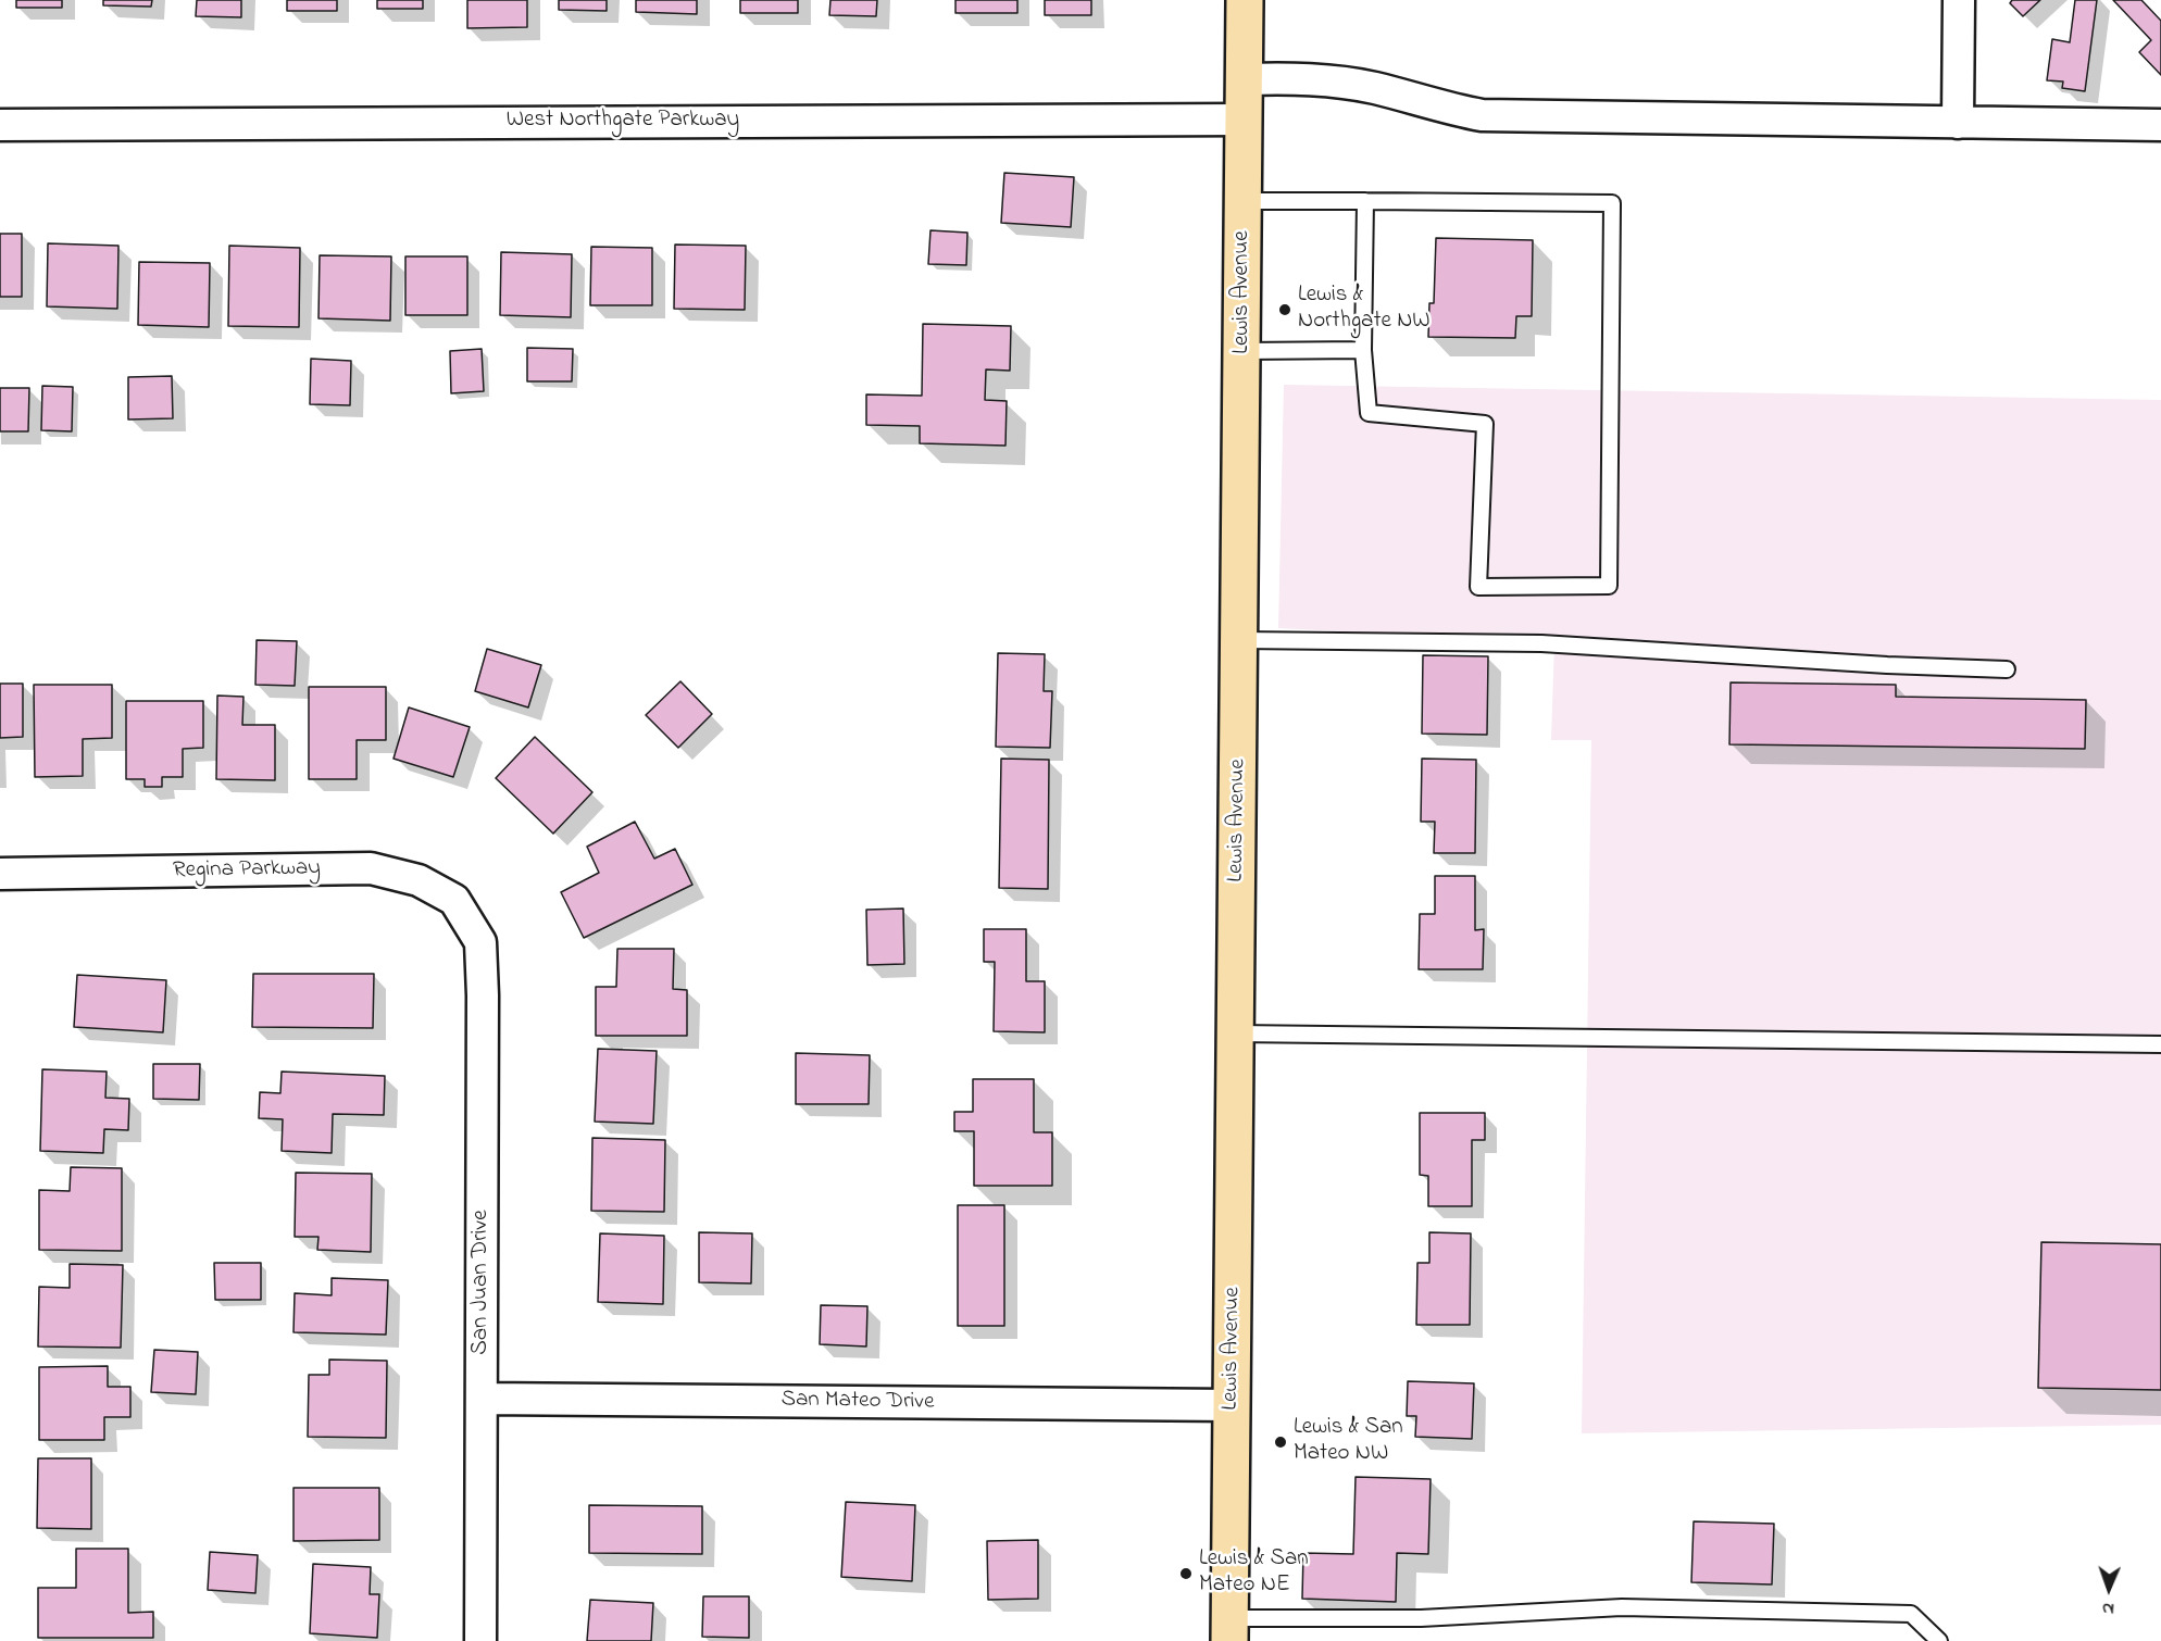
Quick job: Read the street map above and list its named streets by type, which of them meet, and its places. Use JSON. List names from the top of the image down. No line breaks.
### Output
{"streets":{"main road":["Lewis Avenue"],"street":["West Northgate Parkway","Regina Parkway","San Juan Drive","San Mateo Drive"]},"crossings":[["West Northgate Parkway","Lewis Avenue"],["Lewis Avenue","San Mateo Drive"],["Regina Parkway","San Juan Drive"],["San Juan Drive","San Mateo Drive"]],"places":["Lewis & Northgate NW","Lewis & San Mateo NW","Lewis & San Mateo NE"],"north":"bottom"}
